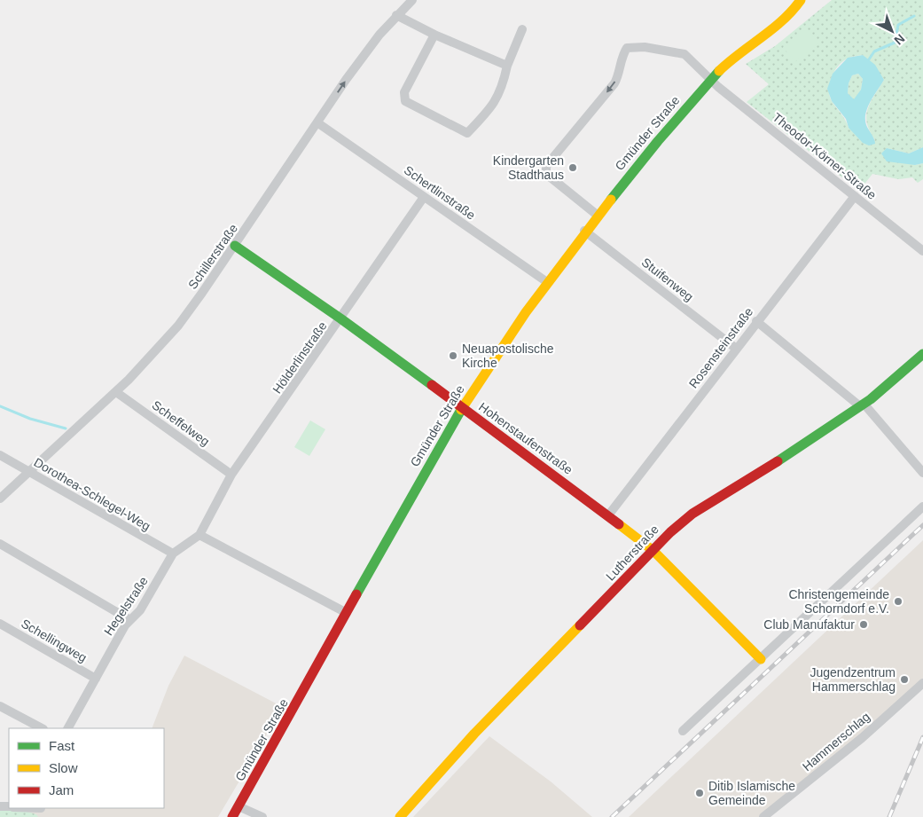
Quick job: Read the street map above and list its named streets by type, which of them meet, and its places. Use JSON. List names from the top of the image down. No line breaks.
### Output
{"streets":{"street":["Gmünder Straße","Theodor-Körner-Straße","Schertlinstraße","Schillerstraße","Stuifenweg","Rosensteinstraße","Hölderlinstraße","Scheffelweg","Hohenstaufenstraße","Dorothea-Schlegel-Weg","Lutherstraße","Hegelstraße","Schellingweg","Hammerschlag"]},"crossings":[["Gmünder Straße","Theodor-Körner-Straße"],["Gmünder Straße","Schertlinstraße"],["Gmünder Straße","Stuifenweg"],["Gmünder Straße","Hohenstaufenstraße"],["Theodor-Körner-Straße","Rosensteinstraße"],["Schertlinstraße","Schillerstraße"],["Schertlinstraße","Hölderlinstraße"],["Schillerstraße","Scheffelweg"],["Schillerstraße","Hohenstaufenstraße"],["Schillerstraße","Dorothea-Schlegel-Weg"],["Stuifenweg","Rosensteinstraße"],["Rosensteinstraße","Hohenstaufenstraße"],["Hölderlinstraße","Scheffelweg"],["Hölderlinstraße","Hohenstaufenstraße"],["Hölderlinstraße","Hegelstraße"],["Hohenstaufenstraße","Lutherstraße"],["Dorothea-Schlegel-Weg","Hegelstraße"],["Hegelstraße","Schellingweg"]],"places":["Kindergarten Stadthaus","Neuapostolische Kirche","Christengemeinde Schorndorf e.V.","Club Manufaktur","Jugendzentrum Hammerschlag","Ditib Islamische Gemeinde"],"legend":["Fast","Slow","Jam"],"north":"bottom right"}
